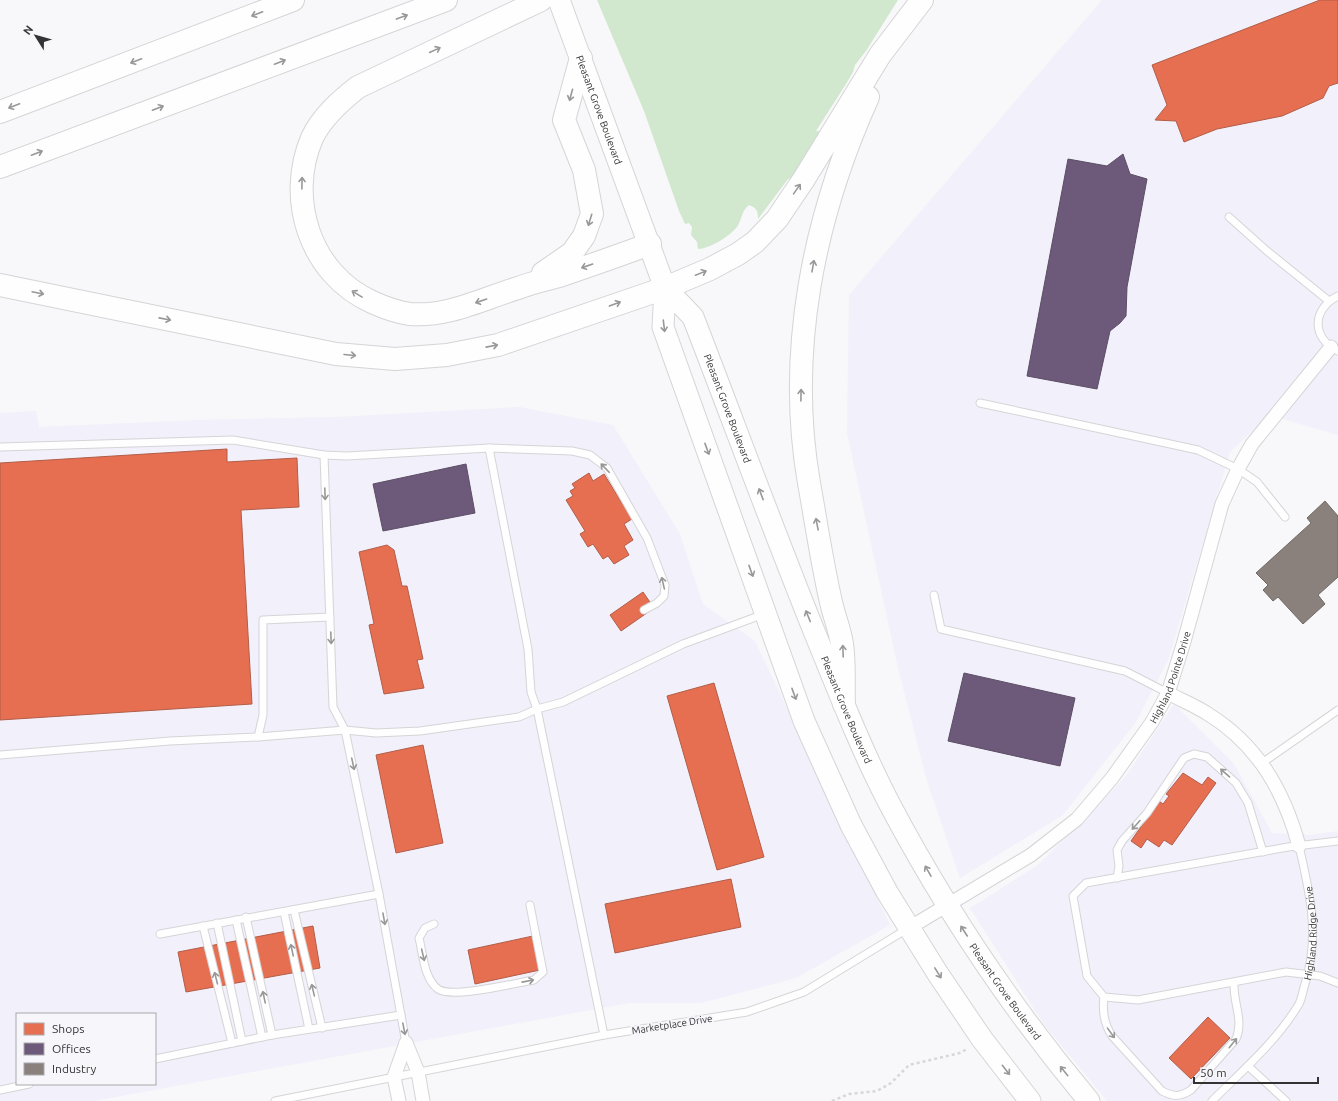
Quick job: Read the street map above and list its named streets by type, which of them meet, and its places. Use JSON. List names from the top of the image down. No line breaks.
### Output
{"streets":{"main road":["Pleasant Grove Boulevard"],"street":["Highland Pointe Drive","Highland Ridge Drive"],"lane":["Marketplace Drive"]},"crossings":[["Pleasant Grove Boulevard","Highland Pointe Drive"],["Pleasant Grove Boulevard","Marketplace Drive"],["Highland Pointe Drive","Highland Ridge Drive"],["Highland Pointe Drive","Marketplace Drive"]],"legend":["Shops","Offices","Industry"],"scale_bar":"50 m","north":"top left"}
